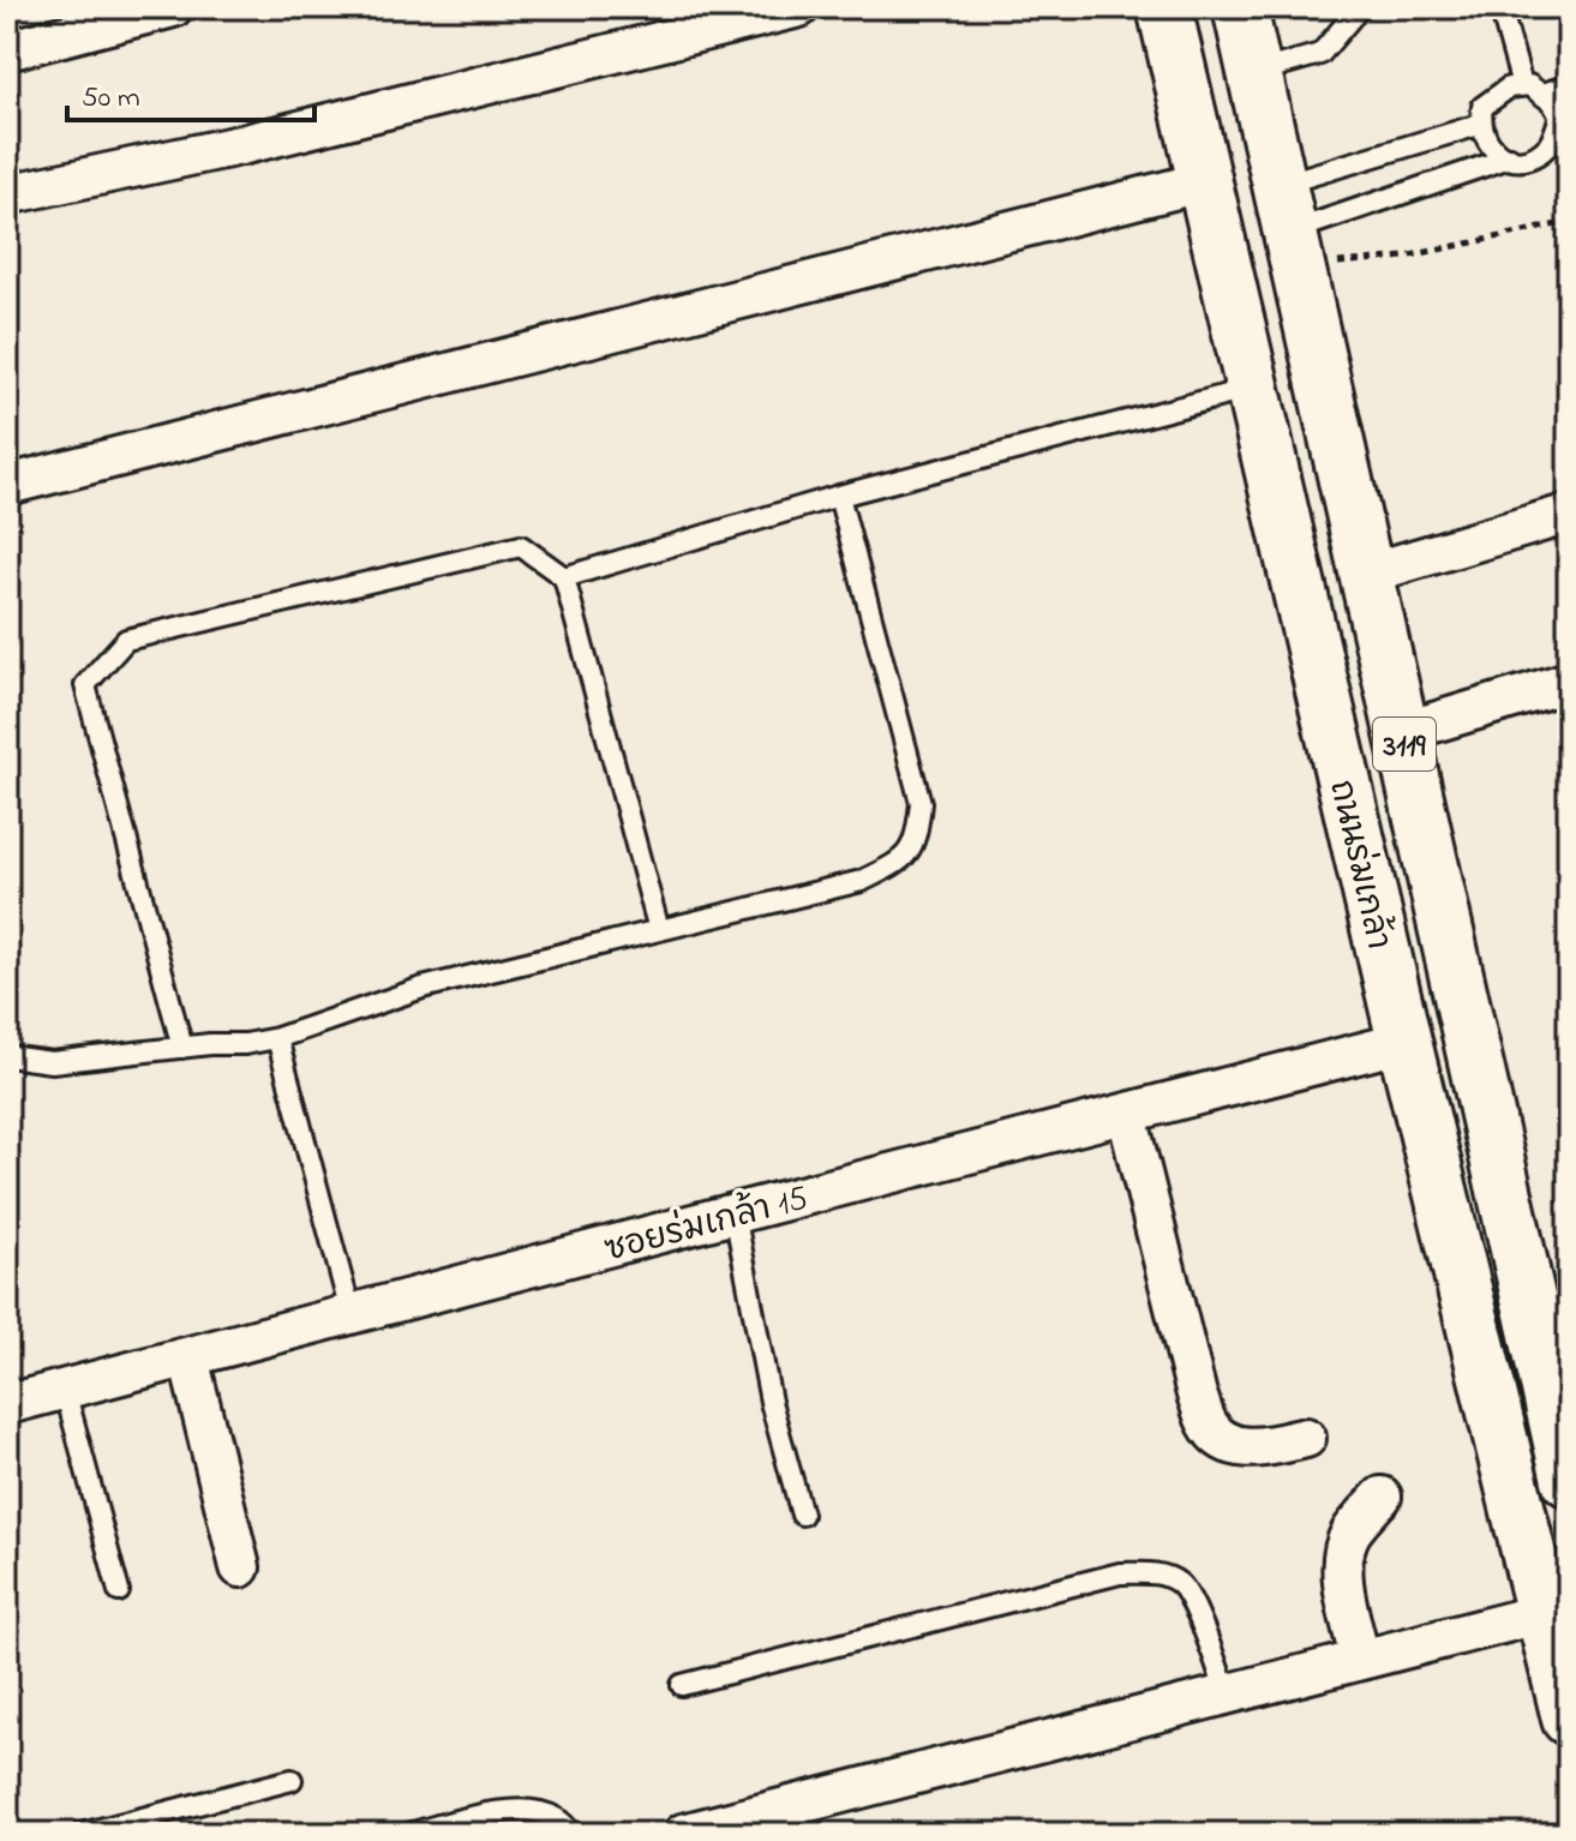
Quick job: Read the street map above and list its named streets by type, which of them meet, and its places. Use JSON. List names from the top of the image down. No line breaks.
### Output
{"streets":{"main road":["3119","ถนนร่มเกล้า"],"street":["ซอยร่มเกล้า 15"]},"crossings":[["ถนนร่มเกล้า","ซอยร่มเกล้า 15"]],"scale_bar":"50 m"}
